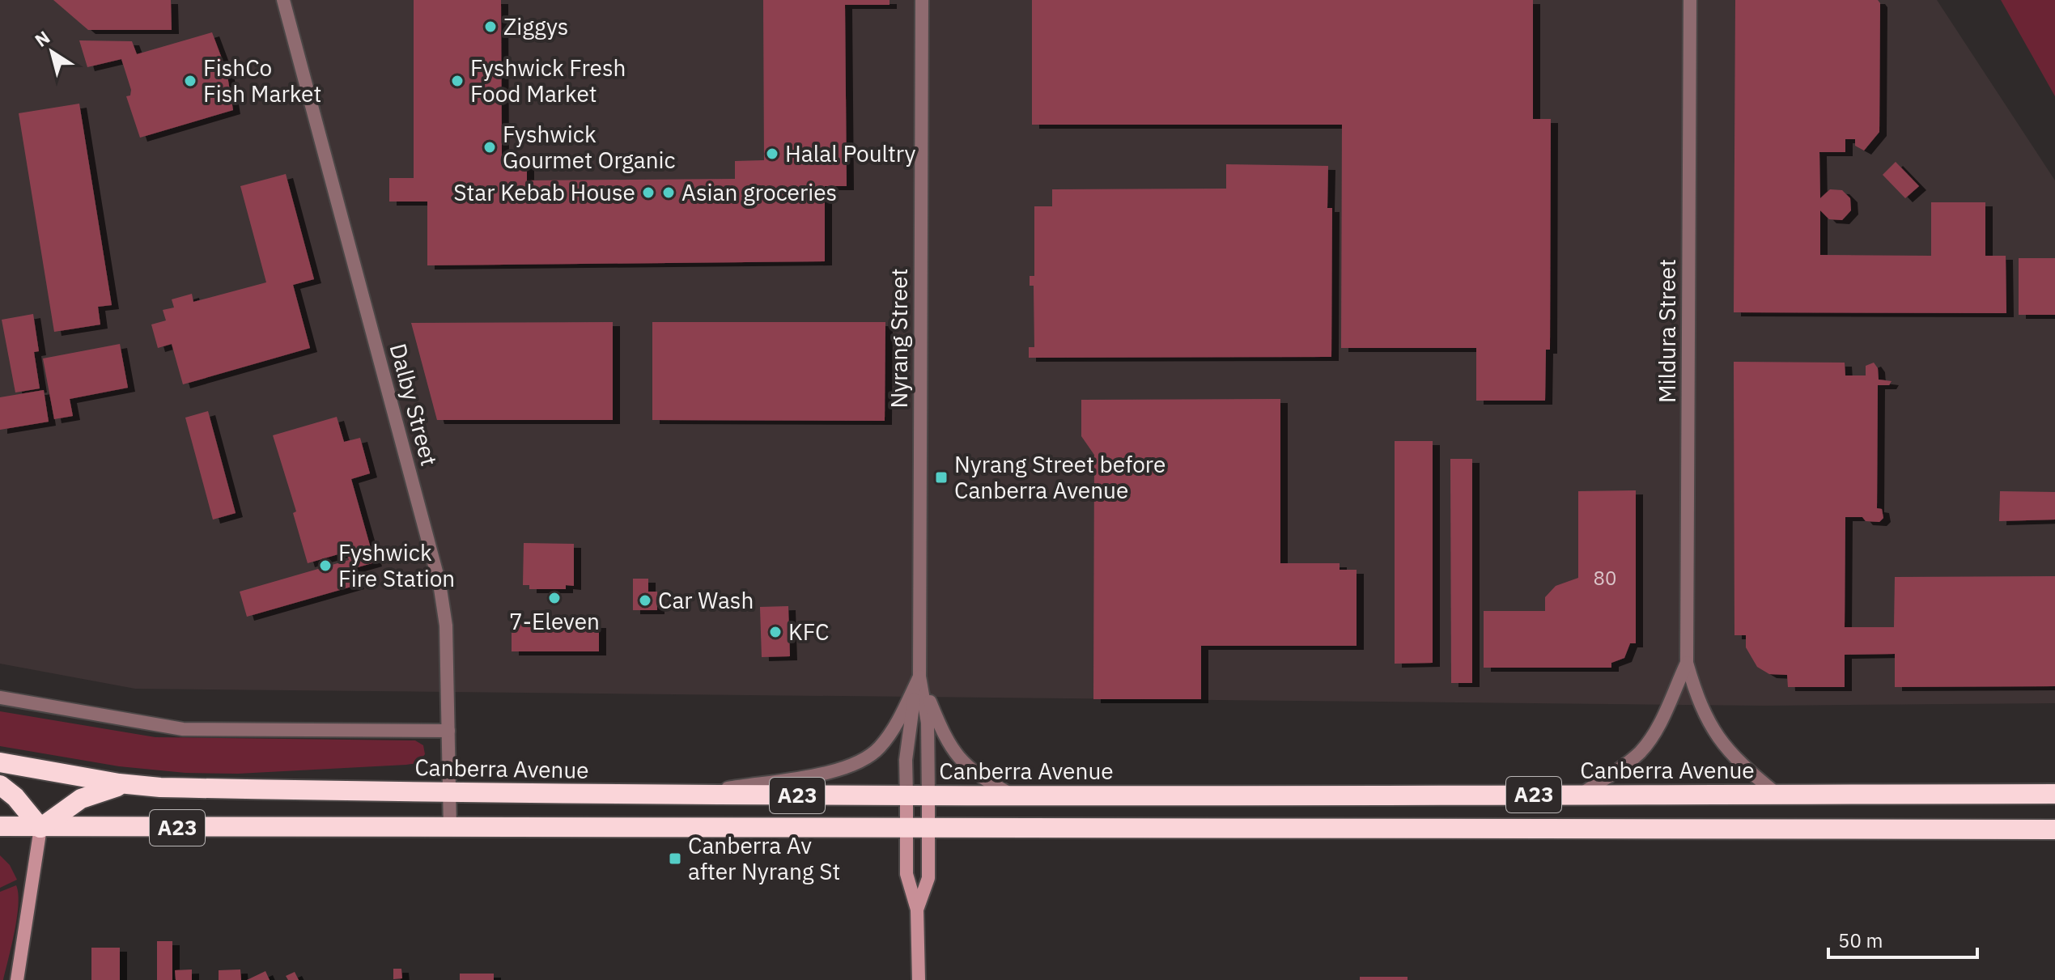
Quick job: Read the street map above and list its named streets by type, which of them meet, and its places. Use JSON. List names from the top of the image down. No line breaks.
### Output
{"streets":{"highway":["Canberra Avenue","A23"],"street":["Mildura Street","Nyrang Street","Dalby Street"]},"crossings":[["Mildura Street","Canberra Avenue"],["Nyrang Street","Canberra Avenue"],["Nyrang Street","A23"],["Dalby Street","Canberra Avenue"],["Dalby Street","A23"]],"places":{"other":["Ziggys","FishCo Fish Market","Fyshwick Fresh Food Market","Fyshwick Gourmet Organic","Halal Poultry","Star Kebab House","Asian groceries","Fyshwick Fire Station","7-Eleven","Car Wash","KFC"],"transit":["Nyrang Street before Canberra Avenue","Canberra Av after Nyrang St"]},"house_numbers":["80"],"scale_bar":"50 m","north":"top left"}
